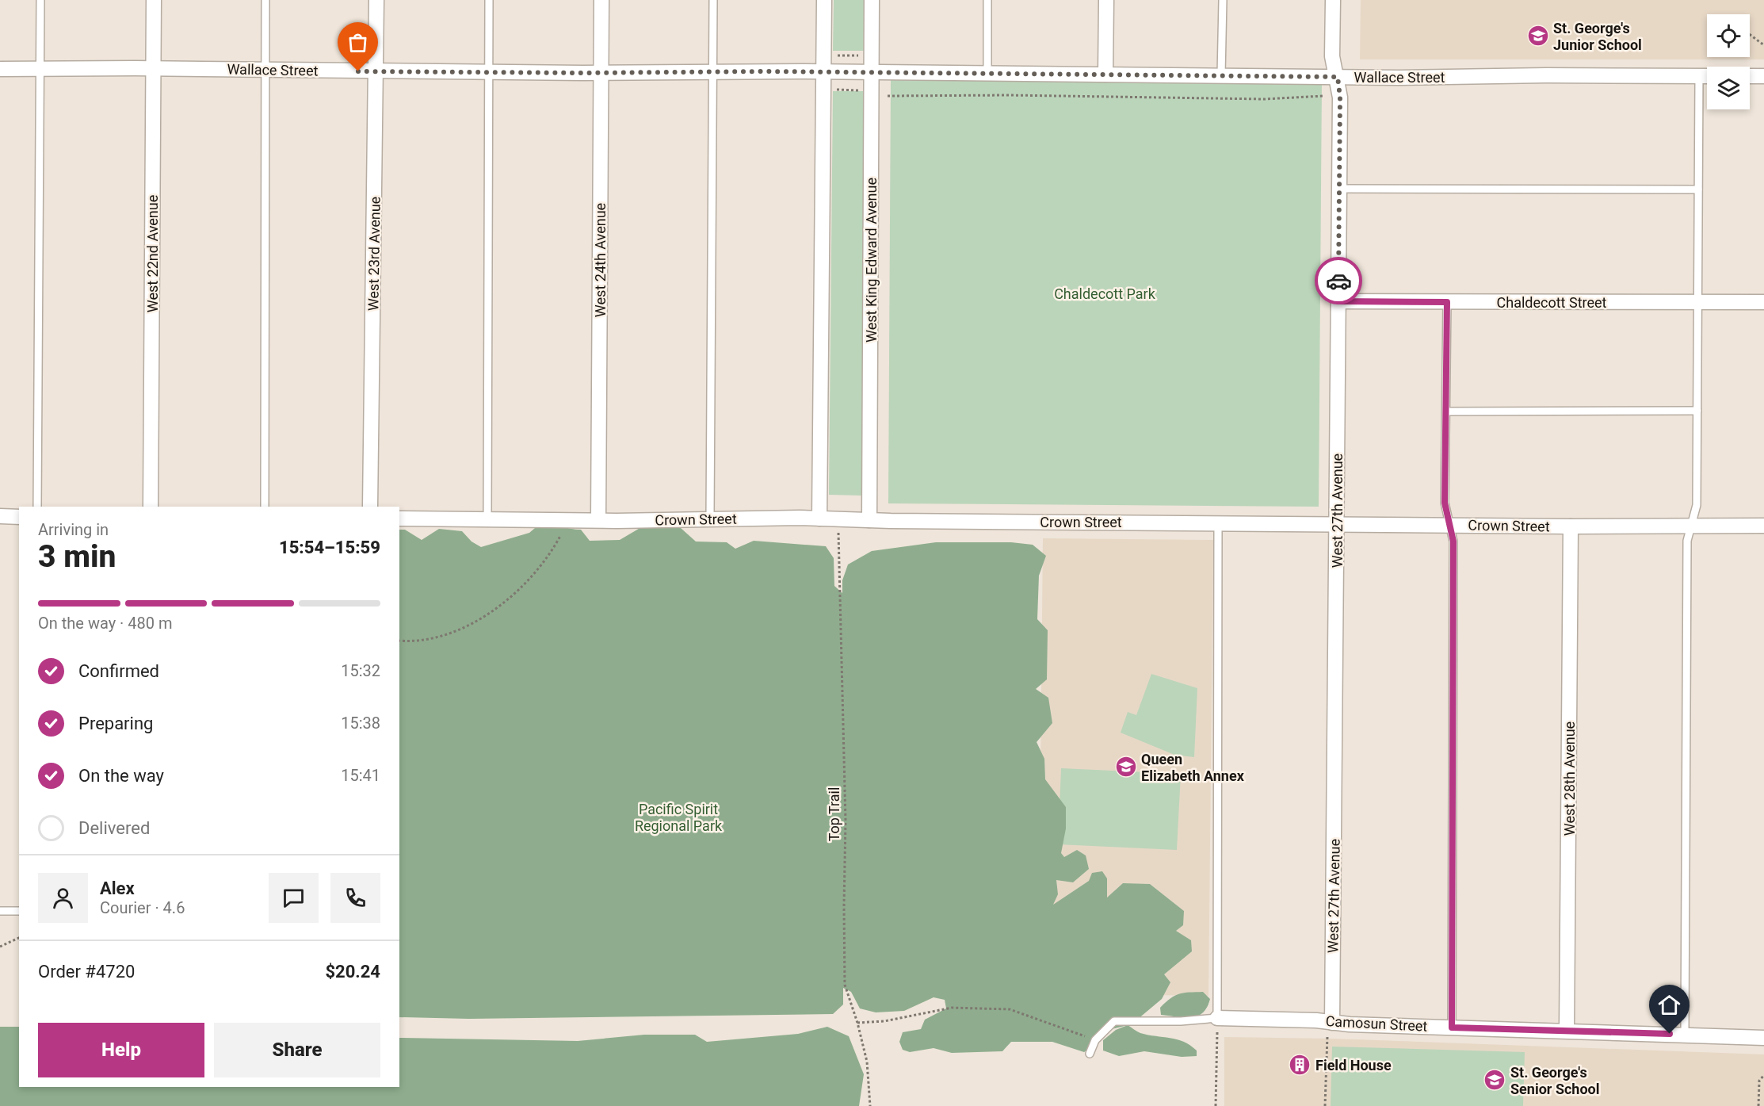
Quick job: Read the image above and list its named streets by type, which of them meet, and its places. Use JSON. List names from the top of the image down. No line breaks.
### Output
{"streets":{"street":["Wallace Street","West 22nd Avenue","West 23rd Avenue","West 24th Avenue","West King Edward Avenue","Chaldecott Street","West 27th Avenue","Crown Street","West 28th Avenue","Camosun Street"],"path":["Top Trail"]},"crossings":[["Wallace Street","West 22nd Avenue"],["Wallace Street","West 23rd Avenue"],["Wallace Street","West 24th Avenue"],["Wallace Street","West King Edward Avenue"],["Wallace Street","West 27th Avenue"],["West 24th Avenue","Crown Street"],["West King Edward Avenue","Crown Street"],["Chaldecott Street","West 27th Avenue"],["West 27th Avenue","Crown Street"],["West 27th Avenue","Camosun Street"],["Crown Street","West 28th Avenue"],["Crown Street","Top Trail"],["West 28th Avenue","Camosun Street"]],"parks":["Chaldecott Park","Pacific Spirit Regional Park"],"places":{"school or university":["St. George's Junior School","Queen Elizabeth Annex","St. George's Senior School"],"building":["Field House"]},"page":{"heading":["3 min","Arriving in","15:54–15:59"],"panel":["Alex","Courier · 4.6","Order #4720","$20.24"],"bar":"On the way · 480 m","list":[["Confirmed","15:32"],["Preparing","15:38"],["On the way","15:41"],"Delivered"],"buttons":["Help","Share"]}}
